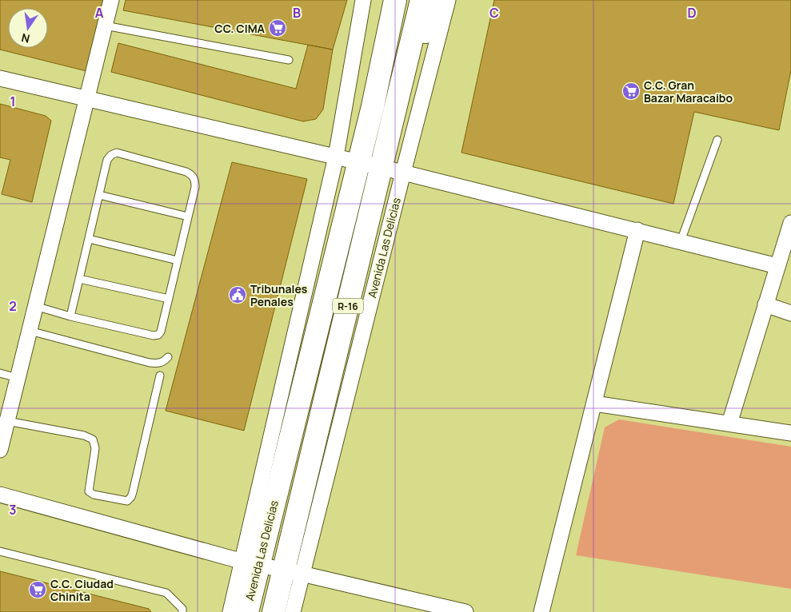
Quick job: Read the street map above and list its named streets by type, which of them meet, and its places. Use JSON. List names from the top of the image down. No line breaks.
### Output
{"streets":{"main road":["Avenida Las Delicias","R-16"]},"places":{"supermarket":["CC. CIMA","C.C. Gran Bazar Maracaibo","C.C. Ciudad Chinita"],"public building":["Tribunales Penales"]},"north":"bottom","grid":{"columns":["A","B","C","D"],"rows":["1","2","3"]}}
